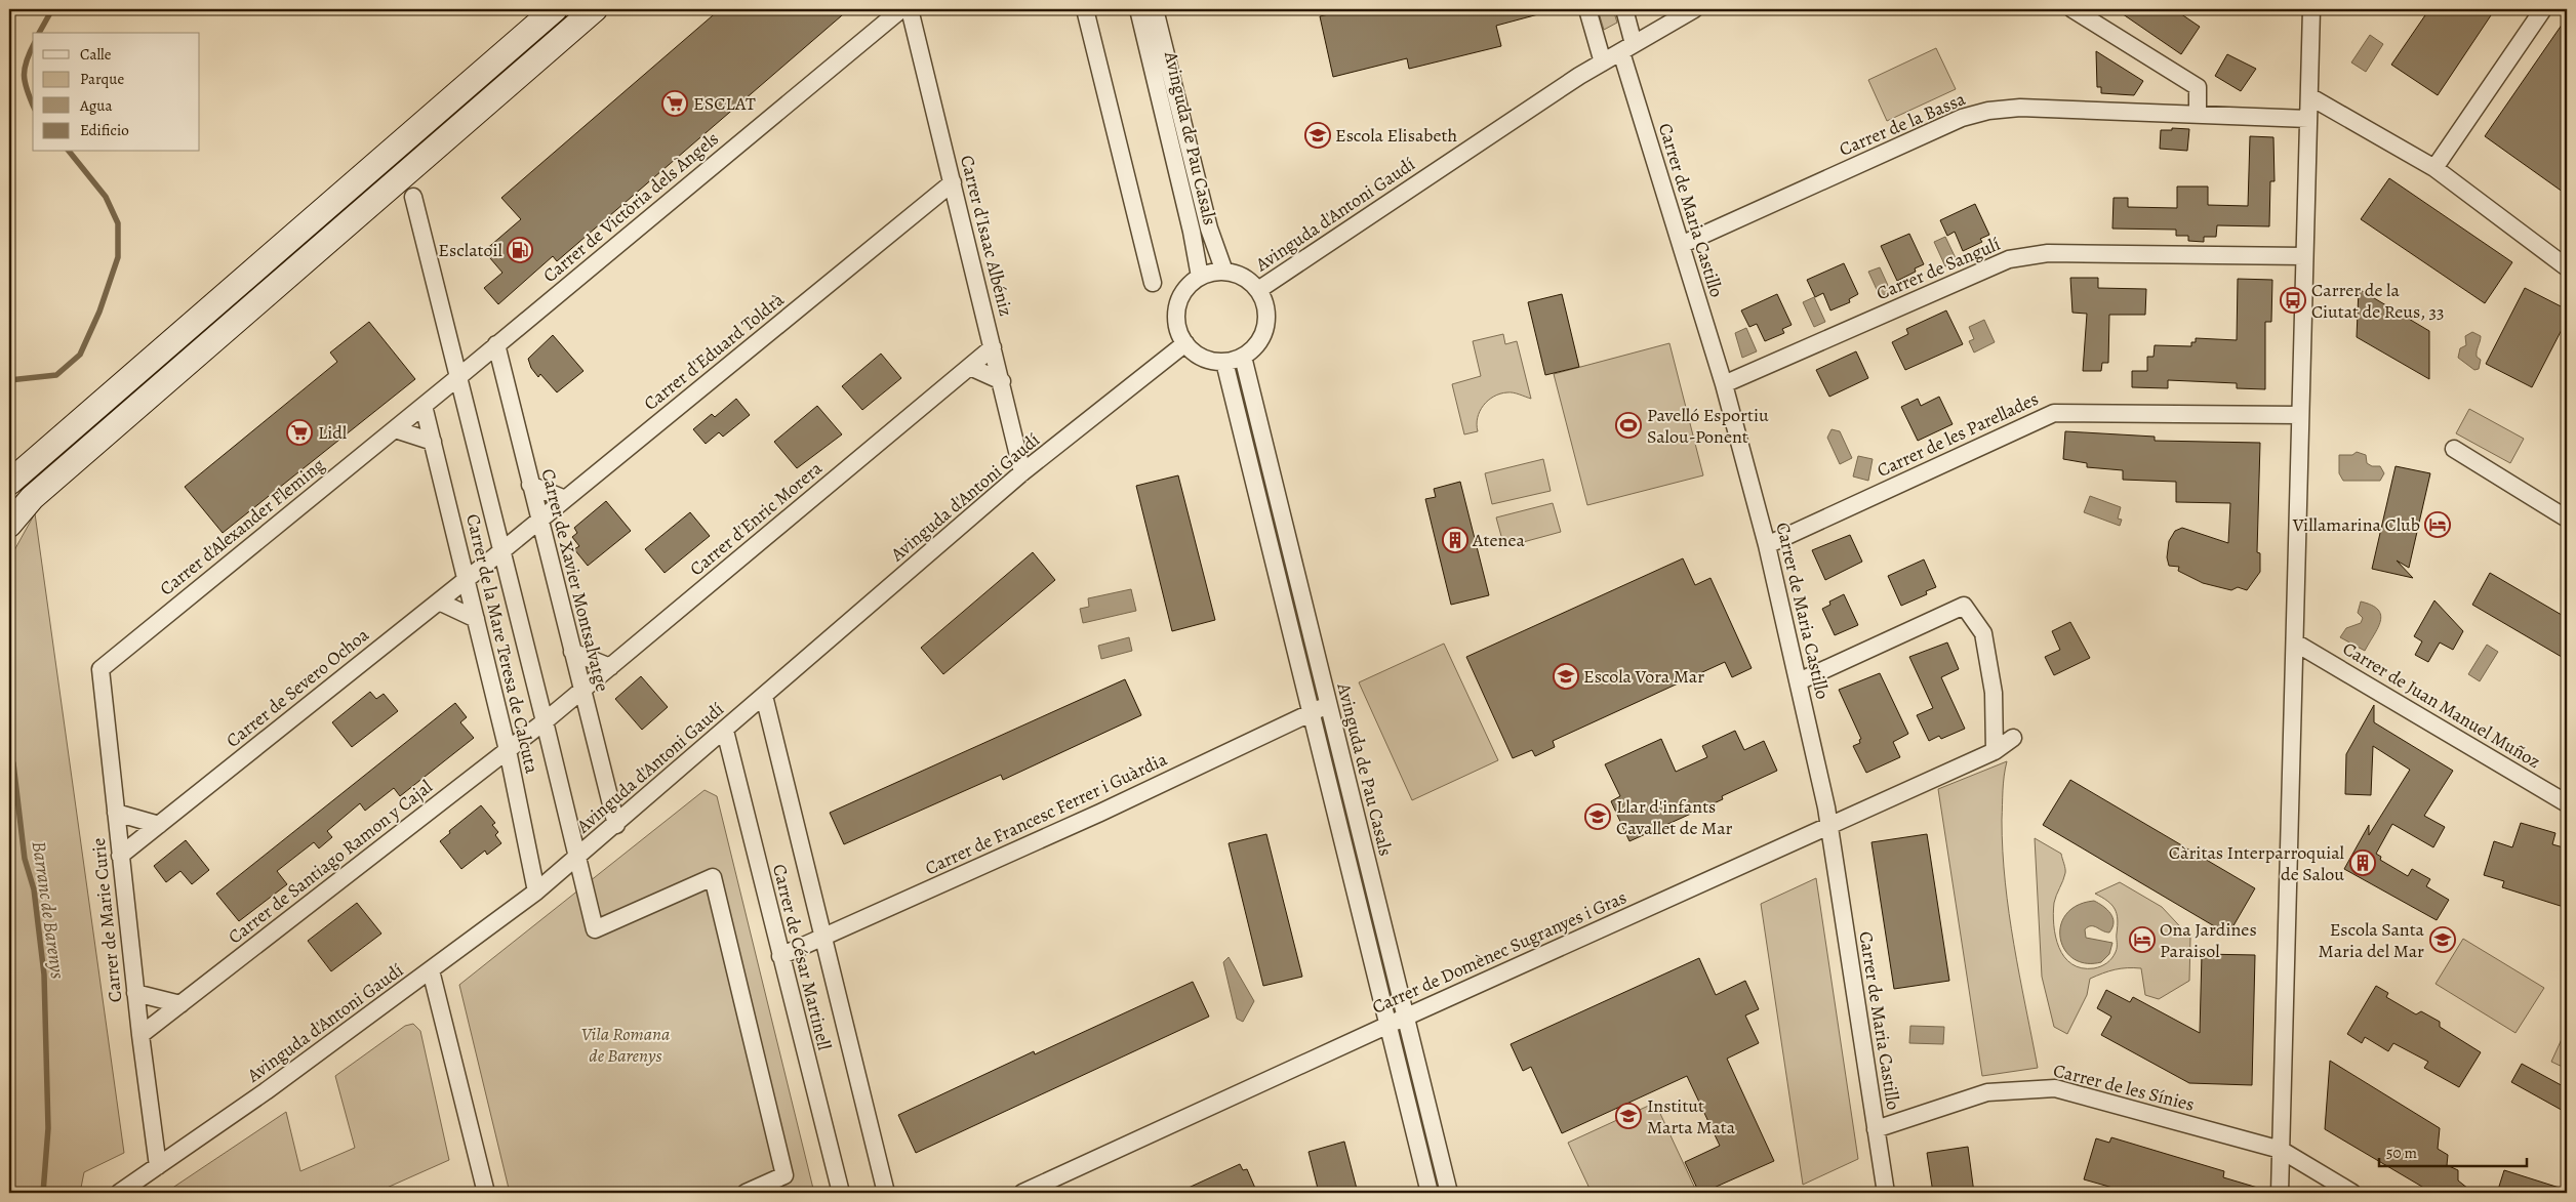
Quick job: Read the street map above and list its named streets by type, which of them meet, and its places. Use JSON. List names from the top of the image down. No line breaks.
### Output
{"streets":{"street":["Carrer de la Bassa","Avinguda de Pau Casals","Carrer de Victòria dels Àngels","Carrer de Maria Castillo","Avinguda d'Antoni Gaudí","Carrer d'Isaac Albéniz","Carrer de Sangulí","Carrer d'Eduard Toldrà","Carrer de les Parellades","Carrer d'Enric Morera","Carrer d'Alexander Fleming","Carrer de Xavier Montsalvatge","Carrer de la Mare Teresa de Calcuta","Carrer de Severo Ochoa","Carrer de Juan Manuel Muñoz","Carrer de Francesc Ferrer i Guàrdia","Carrer de Santiago Ramon y Cajal","Carrer de Marie Curie","Carrer de Domènec Sugranyes i Gras","Carrer de César Martinell","Carrer de les Sínies"]},"crossings":[["Carrer de la Bassa","Carrer de Maria Castillo"],["Avinguda de Pau Casals","Avinguda d'Antoni Gaudí"],["Avinguda de Pau Casals","Carrer de Francesc Ferrer i Guàrdia"],["Avinguda de Pau Casals","Carrer de Domènec Sugranyes i Gras"],["Carrer de Victòria dels Àngels","Carrer d'Alexander Fleming"],["Carrer de Victòria dels Àngels","Carrer de Xavier Montsalvatge"],["Carrer de Maria Castillo","Avinguda d'Antoni Gaudí"],["Carrer de Maria Castillo","Carrer de Sangulí"],["Carrer de Maria Castillo","Carrer de les Parellades"],["Carrer de Maria Castillo","Carrer de Domènec Sugranyes i Gras"],["Carrer de Maria Castillo","Carrer de les Sínies"],["Avinguda d'Antoni Gaudí","Carrer d'Isaac Albéniz"],["Avinguda d'Antoni Gaudí","Carrer de Xavier Montsalvatge"],["Avinguda d'Antoni Gaudí","Carrer de la Mare Teresa de Calcuta"],["Avinguda d'Antoni Gaudí","Carrer de Marie Curie"],["Avinguda d'Antoni Gaudí","Carrer de César Martinell"],["Carrer d'Isaac Albéniz","Carrer d'Eduard Toldrà"],["Carrer d'Isaac Albéniz","Carrer d'Enric Morera"],["Carrer d'Eduard Toldrà","Carrer de Xavier Montsalvatge"],["Carrer d'Eduard Toldrà","Carrer de Severo Ochoa"],["Carrer d'Enric Morera","Carrer de Xavier Montsalvatge"],["Carrer d'Enric Morera","Carrer de Santiago Ramon y Cajal"],["Carrer d'Alexander Fleming","Carrer de la Mare Teresa de Calcuta"],["Carrer d'Alexander Fleming","Carrer de Marie Curie"],["Carrer de la Mare Teresa de Calcuta","Carrer de Severo Ochoa"],["Carrer de la Mare Teresa de Calcuta","Carrer de Santiago Ramon y Cajal"],["Carrer de Severo Ochoa","Carrer de Marie Curie"],["Carrer de Francesc Ferrer i Guàrdia","Carrer de César Martinell"],["Carrer de Santiago Ramon y Cajal","Carrer de Marie Curie"]],"water":["Barranc de Barenys"],"parks":["Vila Romana de Barenys"],"places":{"supermarket":["ESCLAT","Lidl"],"school or university":["Escola Elisabeth","Escola Vora Mar","Llar d'infants Cavallet de Mar","Escola Santa Maria del Mar","Institut Marta Mata"],"fuel station":["Esclatoil"],"bus stop":["Carrer de la Ciutat de Reus, 33"],"sports":["Pavelló Esportiu Salou-Ponent"],"hotel":["Villamarina Club","Ona Jardines Paraisol"],"building":["Atenea","Càritas Interparroquial de Salou"]},"legend":["Calle","Parque","Agua","Edificio"],"scale_bar":"50 m"}
